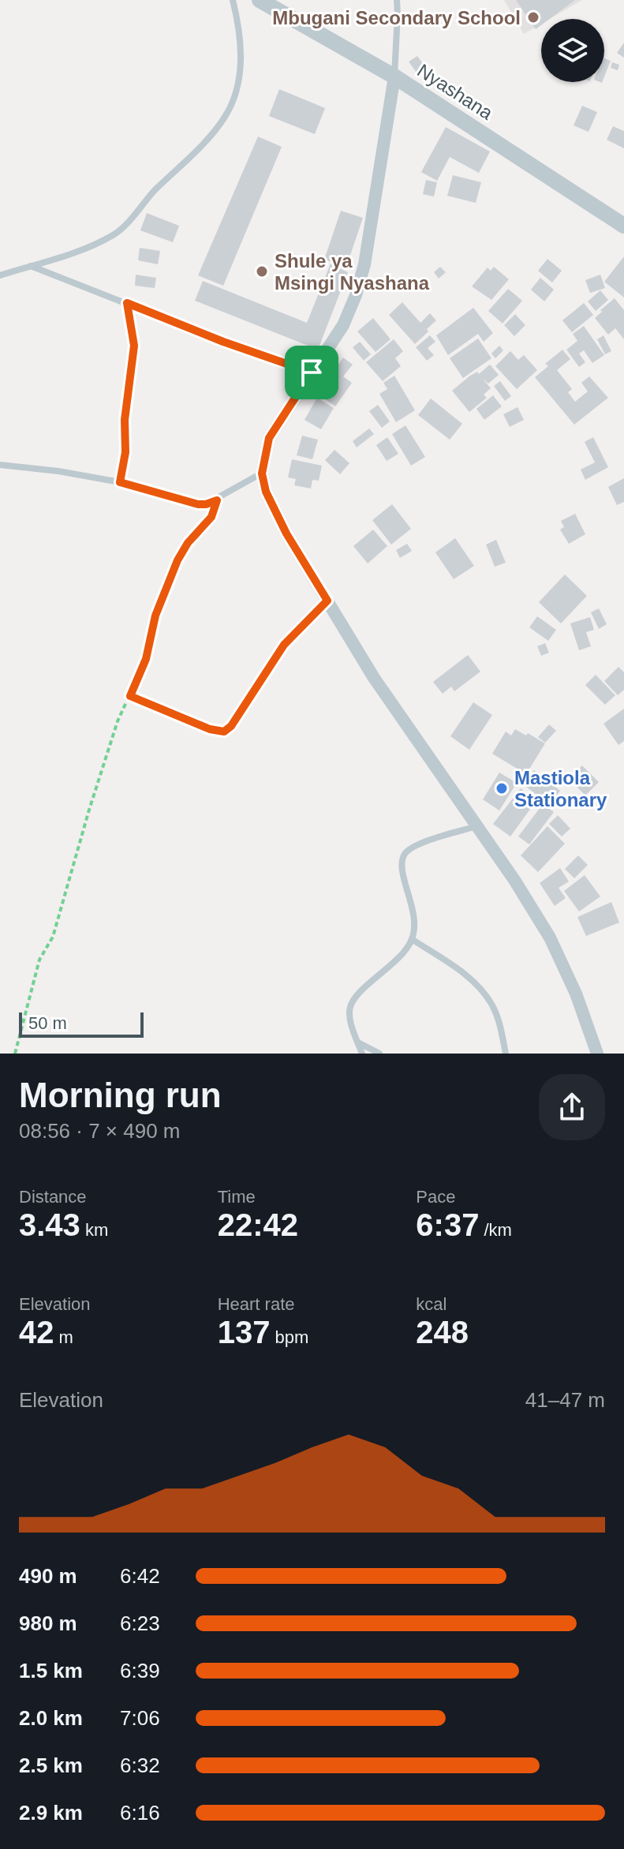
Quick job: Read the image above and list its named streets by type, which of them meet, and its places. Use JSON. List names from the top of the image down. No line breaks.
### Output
{"streets":{"street":["Nyashana"]},"places":["Mbugani Secondary School","Shule ya Msingi Nyashana","Mastiola Stationary"],"scale_bar":"50 m","page":{"scale":"50 m","heading":["Morning run","08:56 · 7 × 490 m"],"stats":[["Distance","3.43 km"],["Time","22:42"],["Pace","6:37 /km"],["Elevation","42 m"],["Heart rate","137 bpm"],["kcal","248"]],"chart":["Elevation","41–47 m"],"list":[{"name":"490 m","note":"6:42"},{"name":"980 m","note":"6:23"},{"name":"1.5 km","note":"6:39"},{"name":"2.0 km","note":"7:06"},{"name":"2.5 km","note":"6:32"},{"name":"2.9 km","note":"6:16"}]}}
